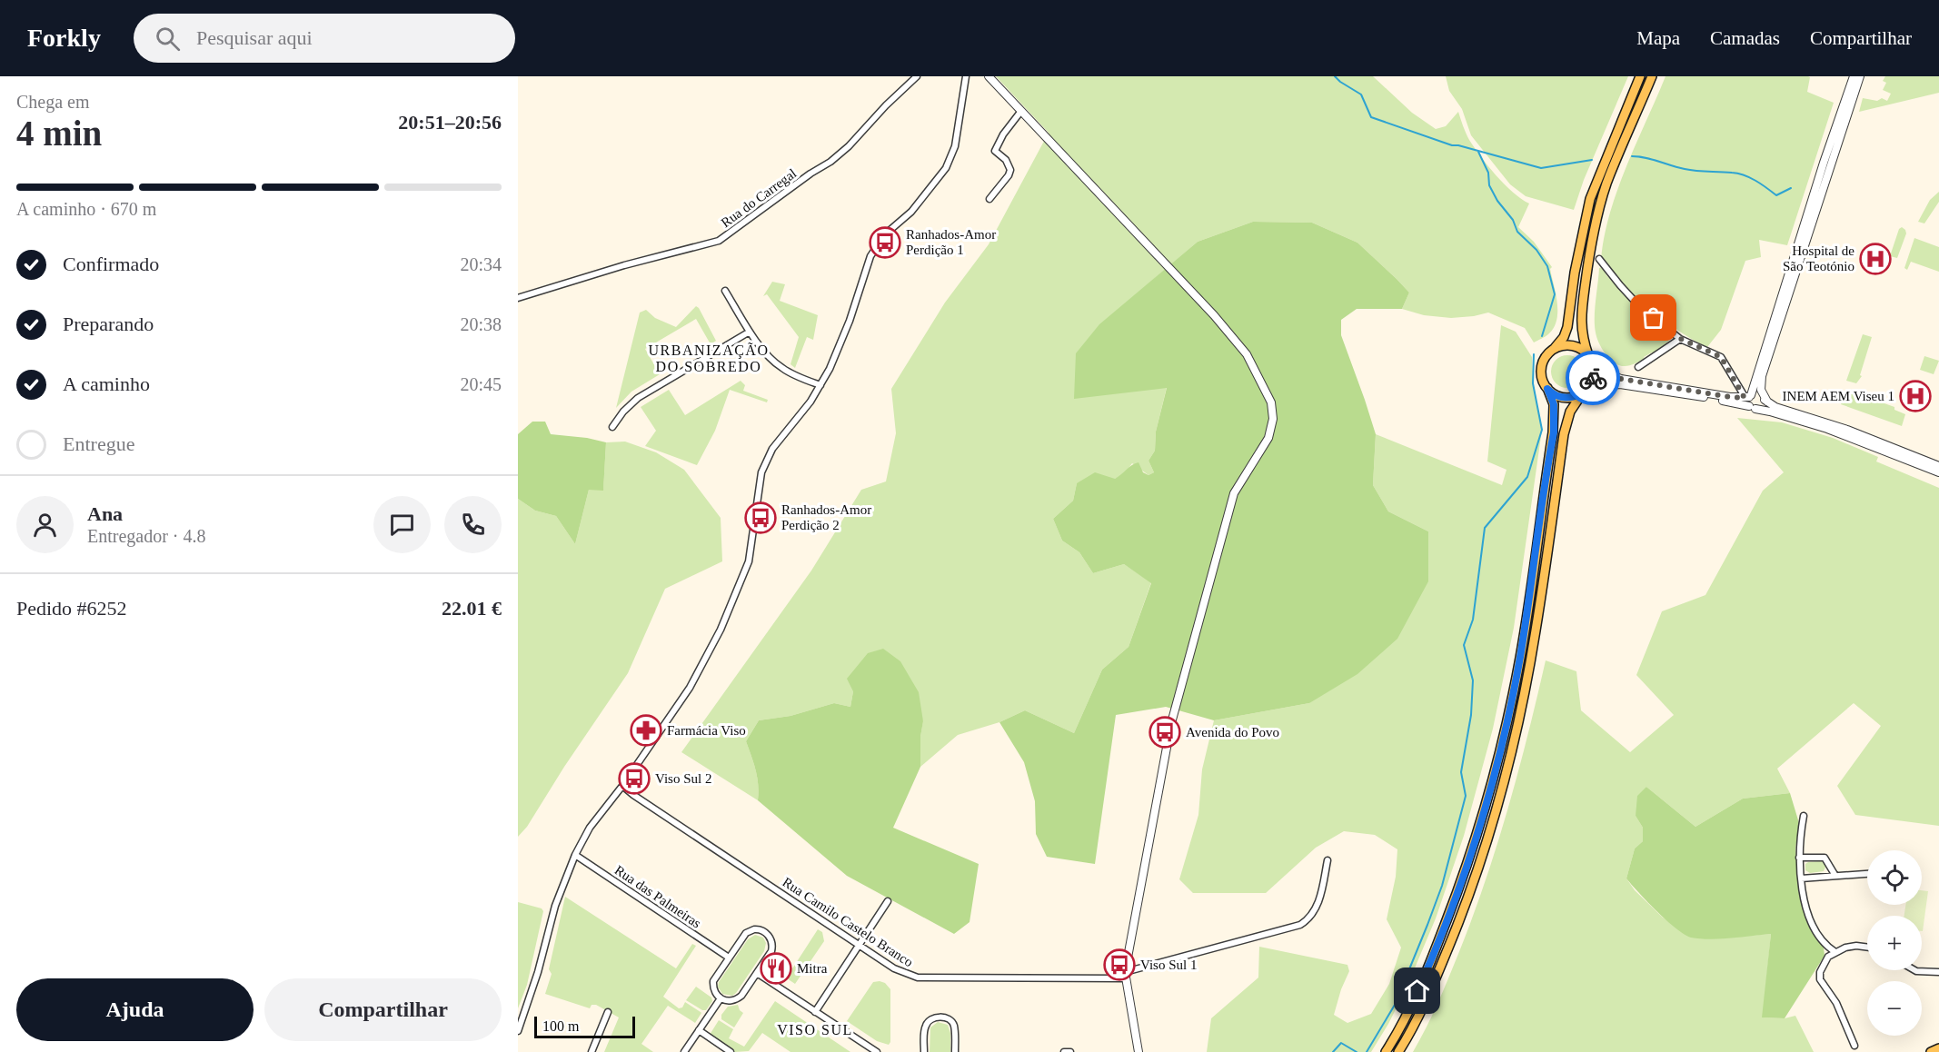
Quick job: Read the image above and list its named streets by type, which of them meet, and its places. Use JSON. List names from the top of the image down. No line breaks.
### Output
{"streets":{"street":["Rua do Carregal","Rua das Palmeiras","Rua Camilo Castelo Branco"]},"districts":["URBANIZAÇÃO DO SOBREDO","VISO SUL"],"places":{"bus stop":["Ranhados-Amor Perdição 1","Ranhados-Amor Perdição 2","Avenida do Povo","Viso Sul 2","Viso Sul 1"],"hospital":["Hospital de São Teotónio","INEM AEM Viseu 1"],"pharmacy":["Farmácia Viso"],"restaurant":["Mitra"]},"scale_bar":"100 m","page":{"header":"Forkly","search":"Pesquisar aqui","nav":["Mapa","Camadas","Compartilhar"],"heading":["4 min","Chega em","20:51–20:56"],"panel":["Ana","Entregador · 4.8","Pedido #6252","22.01 €"],"bar":"A caminho · 670 m","list":[["Confirmado","20:34"],["Preparando","20:38"],["A caminho","20:45"],"Entregue"],"map_buttons":["+","−"],"buttons":["Ajuda","Compartilhar"],"scale":"100 m"}}
